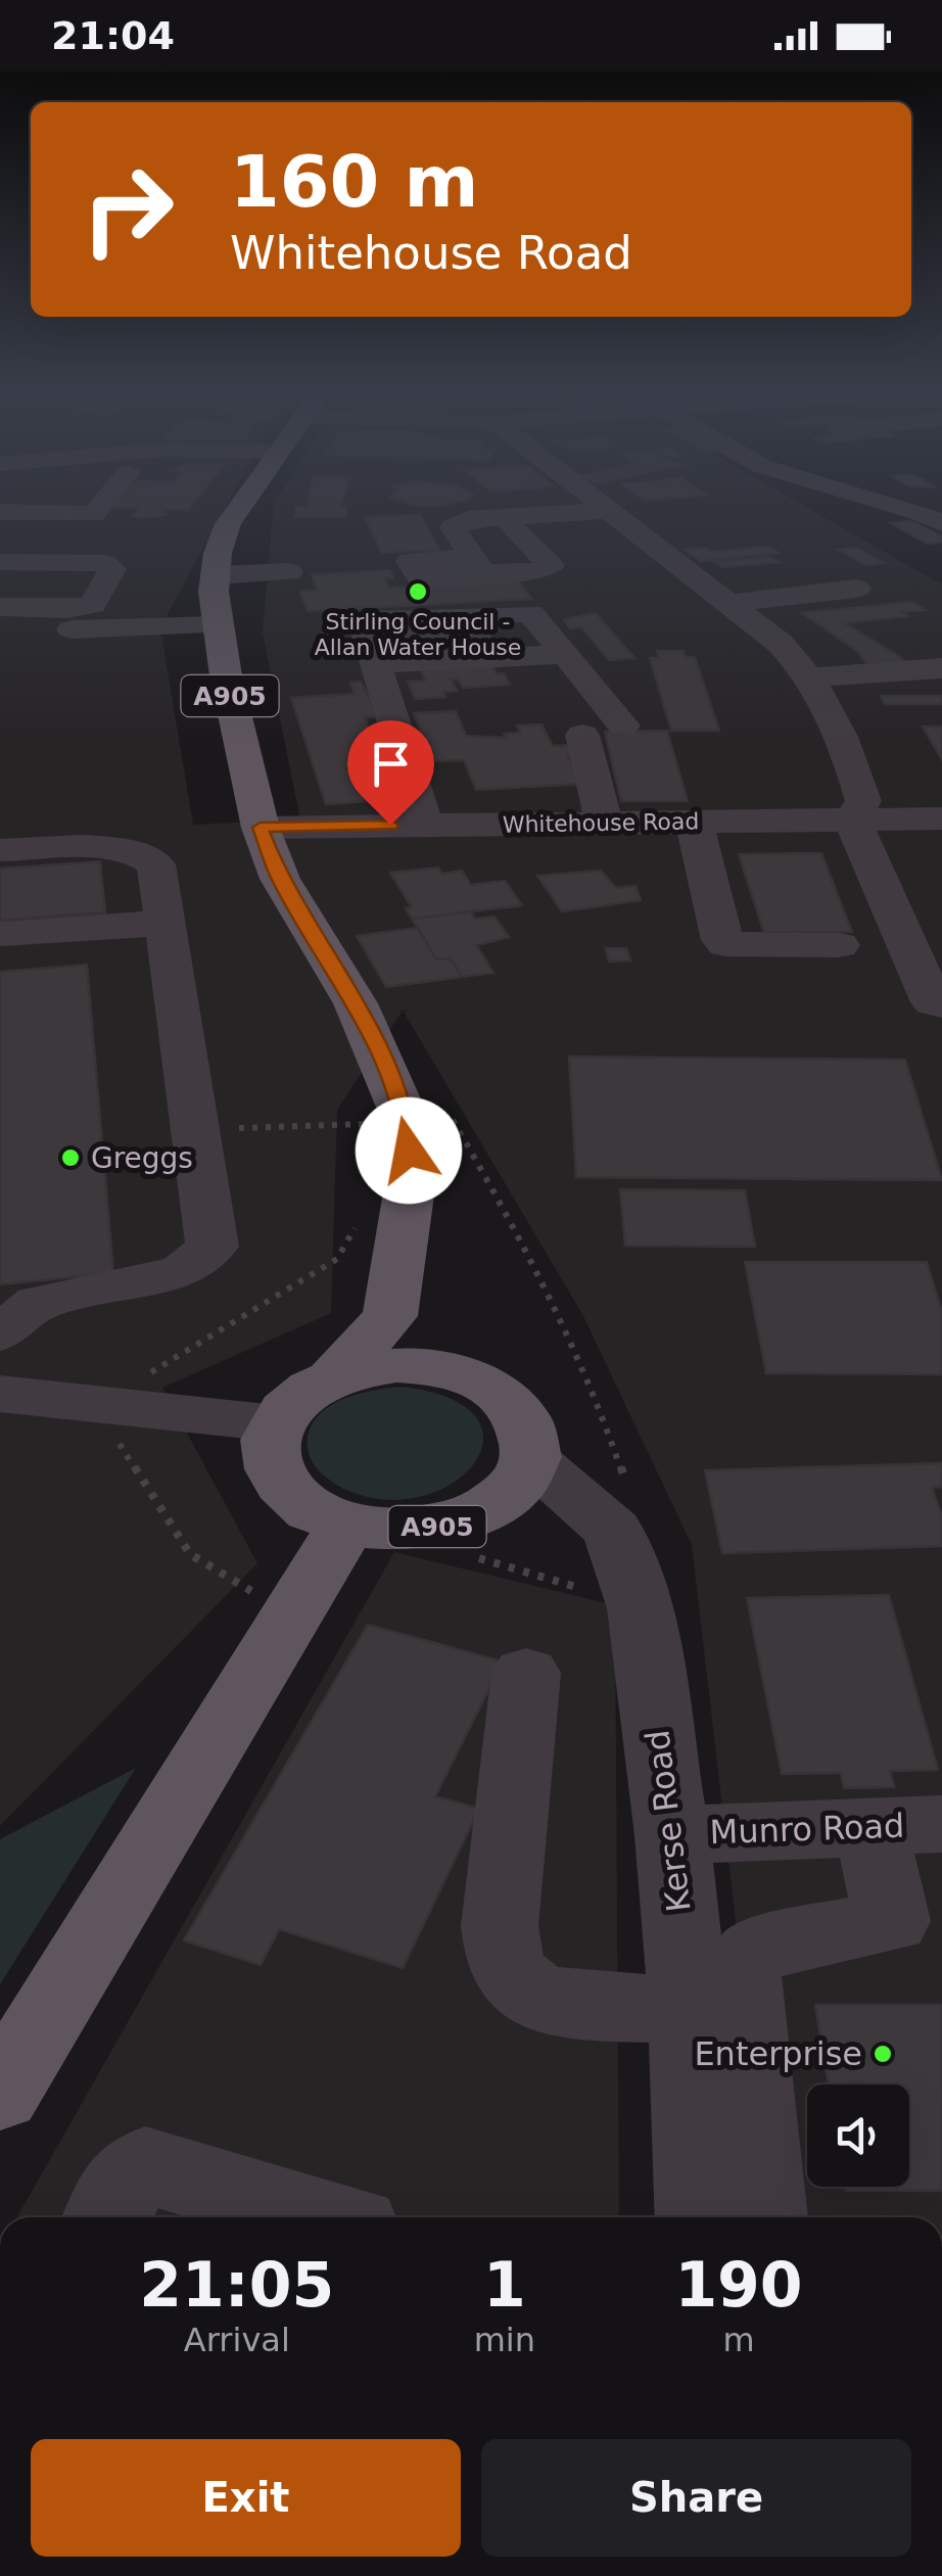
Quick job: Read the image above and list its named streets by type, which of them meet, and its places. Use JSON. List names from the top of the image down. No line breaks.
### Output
{"streets":{"main road":["A905"],"street":["Whitehouse Road","Kerse Road","Munro Road"]},"crossings":[["A905","Whitehouse Road"],["A905","Kerse Road"],["Kerse Road","Munro Road"]],"places":["Stirling Council - Allan Water House","Greggs","Enterprise"],"page":{"status":"21:04","turn":["160 m","Whitehouse Road"],"eta":["21:05","Arrival","1","min","190","m"],"buttons":["Exit","Share"]}}
